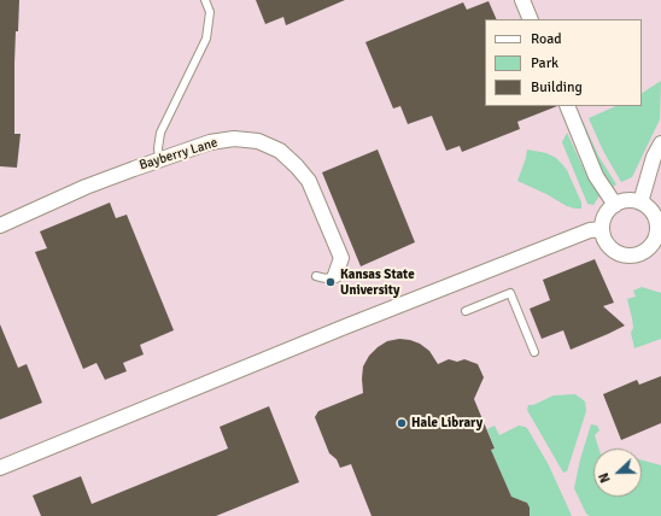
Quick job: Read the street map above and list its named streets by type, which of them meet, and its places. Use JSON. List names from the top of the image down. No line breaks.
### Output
{"streets":{"street":["Bayberry Lane"]},"places":["Kansas State University","Hale Library"],"legend":["Road","Park","Building"],"north":"left"}
